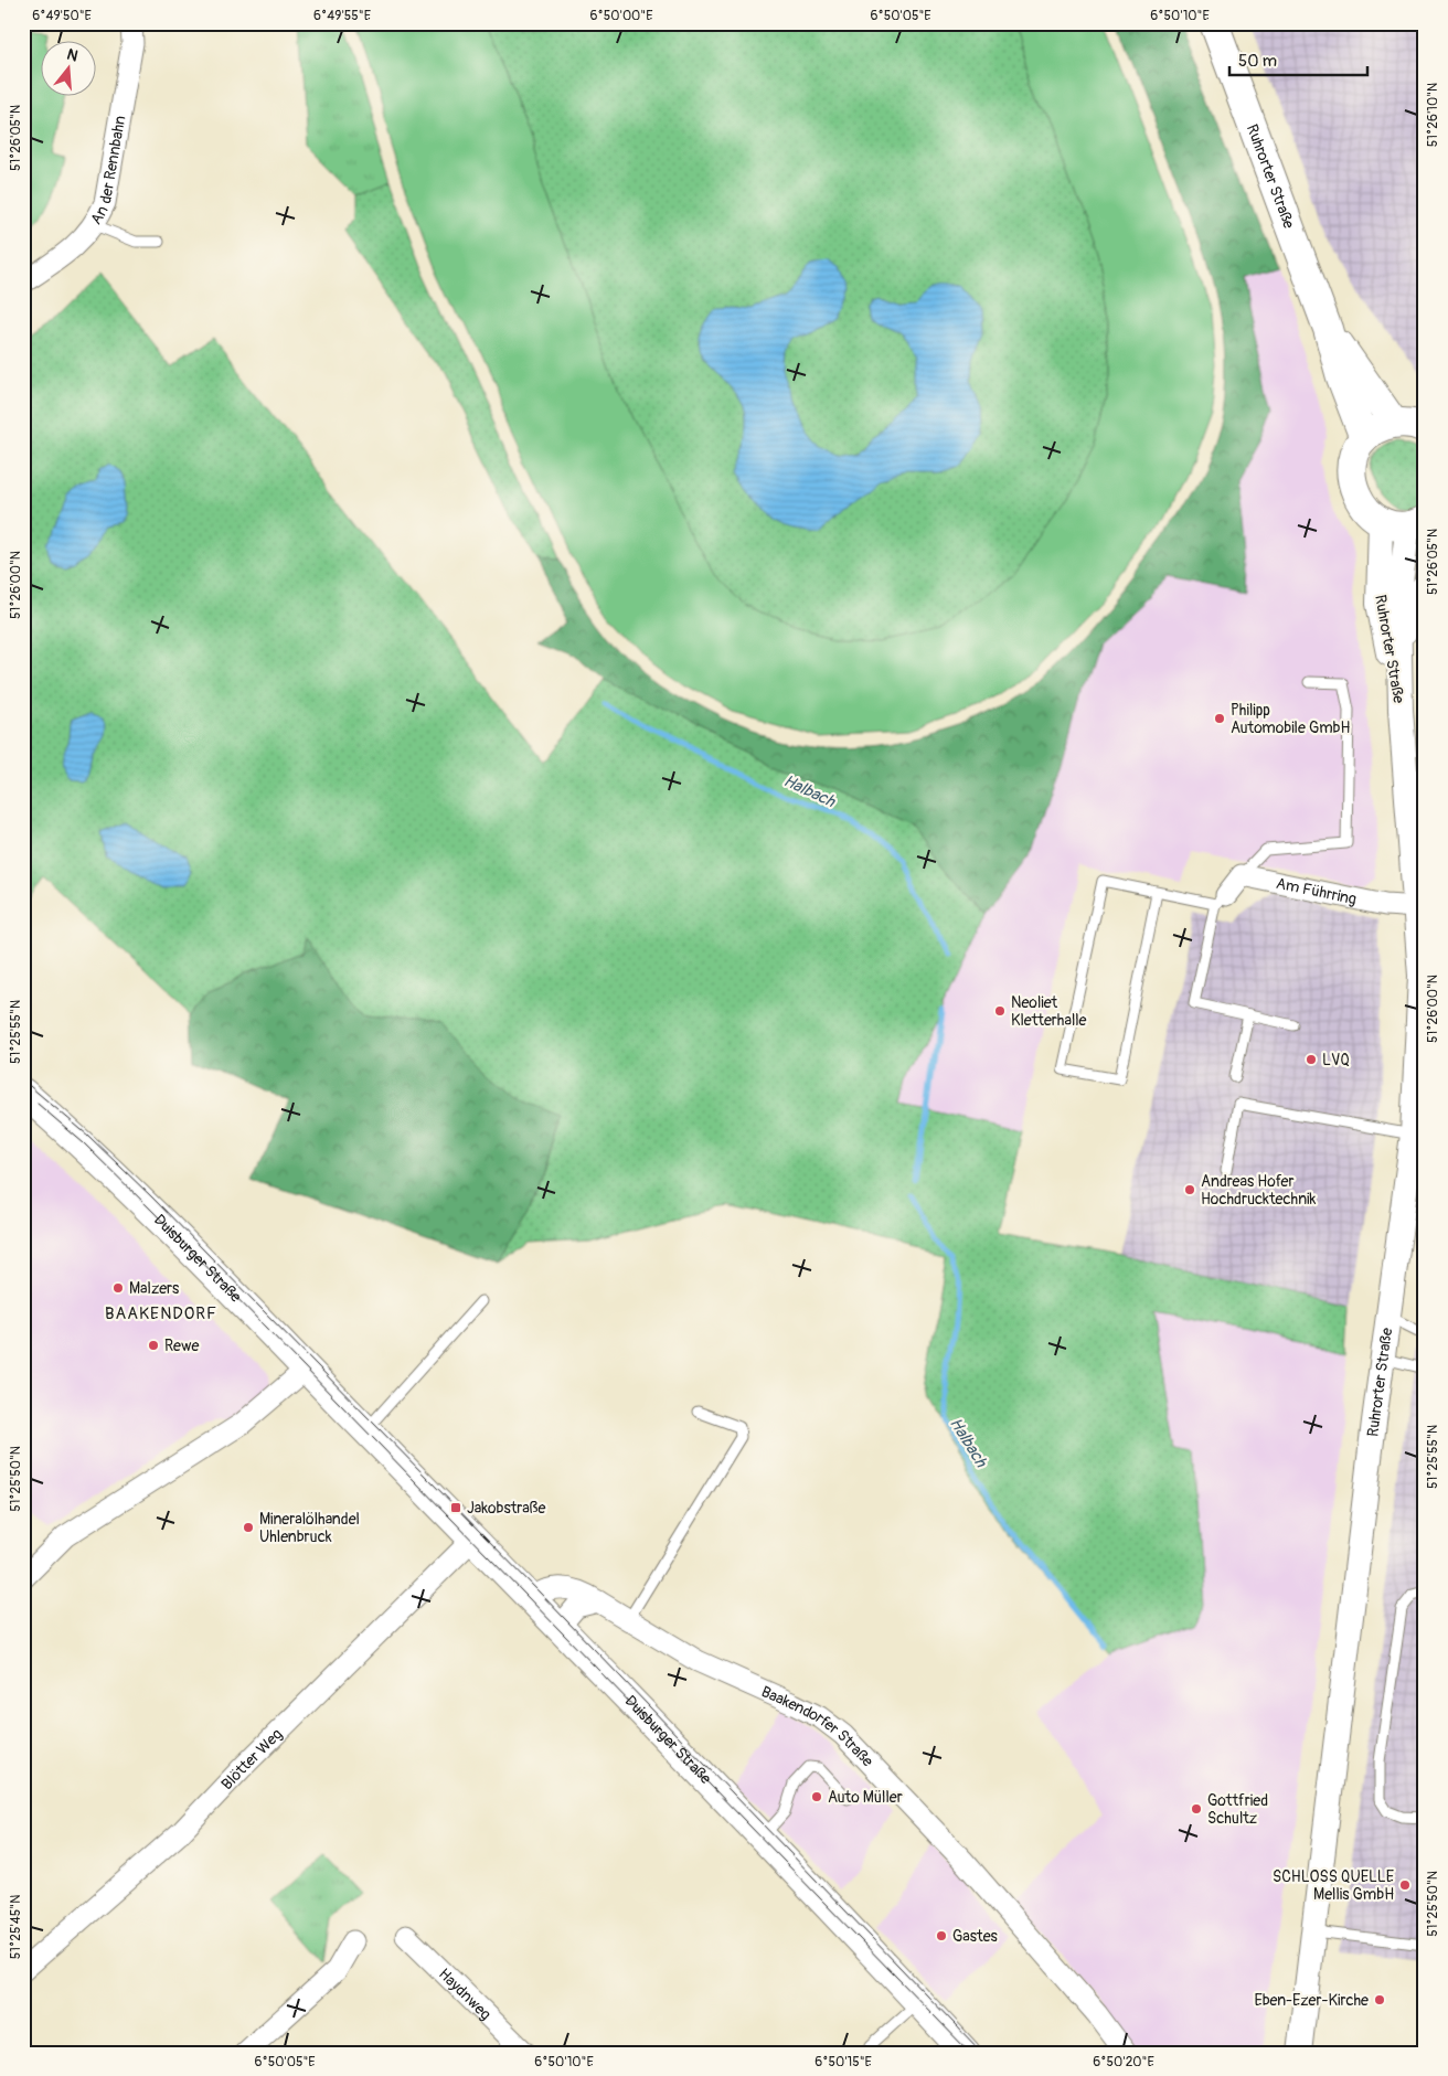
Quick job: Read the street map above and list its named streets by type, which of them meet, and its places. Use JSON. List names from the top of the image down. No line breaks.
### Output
{"streets":{"main road":["Ruhrorter Straße","Duisburger Straße"],"street":["An der Rennbahn","Am Führring","Baakendorfer Straße","Blötter Weg","Haydnweg"]},"crossings":[["Ruhrorter Straße","Am Führring"],["Duisburger Straße","Baakendorfer Straße"],["Duisburger Straße","Blötter Weg"]],"districts":["BAAKENDORF"],"water":["Halbach"],"places":{"other":["Philipp Automobile GmbH","Neoliet Kletterhalle","LVQ","Andreas Hofer Hochdrucktechnik","Malzers","Rewe","Mineralölhandel Uhlenbruck","Auto Müller","Gottfried Schultz","SCHLOSS QUELLE Mellis GmbH","Gastes","Eben-Ezer-Kirche"],"transit":["Jakobstraße"]},"scale_bar":"50 m","north":"top","coordinates":["6°49'50\"E","6°49'55\"E","6°50'00\"E","6°50'05\"E","6°50'10\"E","51°26'10\"N","51°26'05\"N","51°26'00\"N","51°25'55\"N","51°25'50\"N","51°25'45\"N","6°50'15\"E","6°50'20\"E"]}
